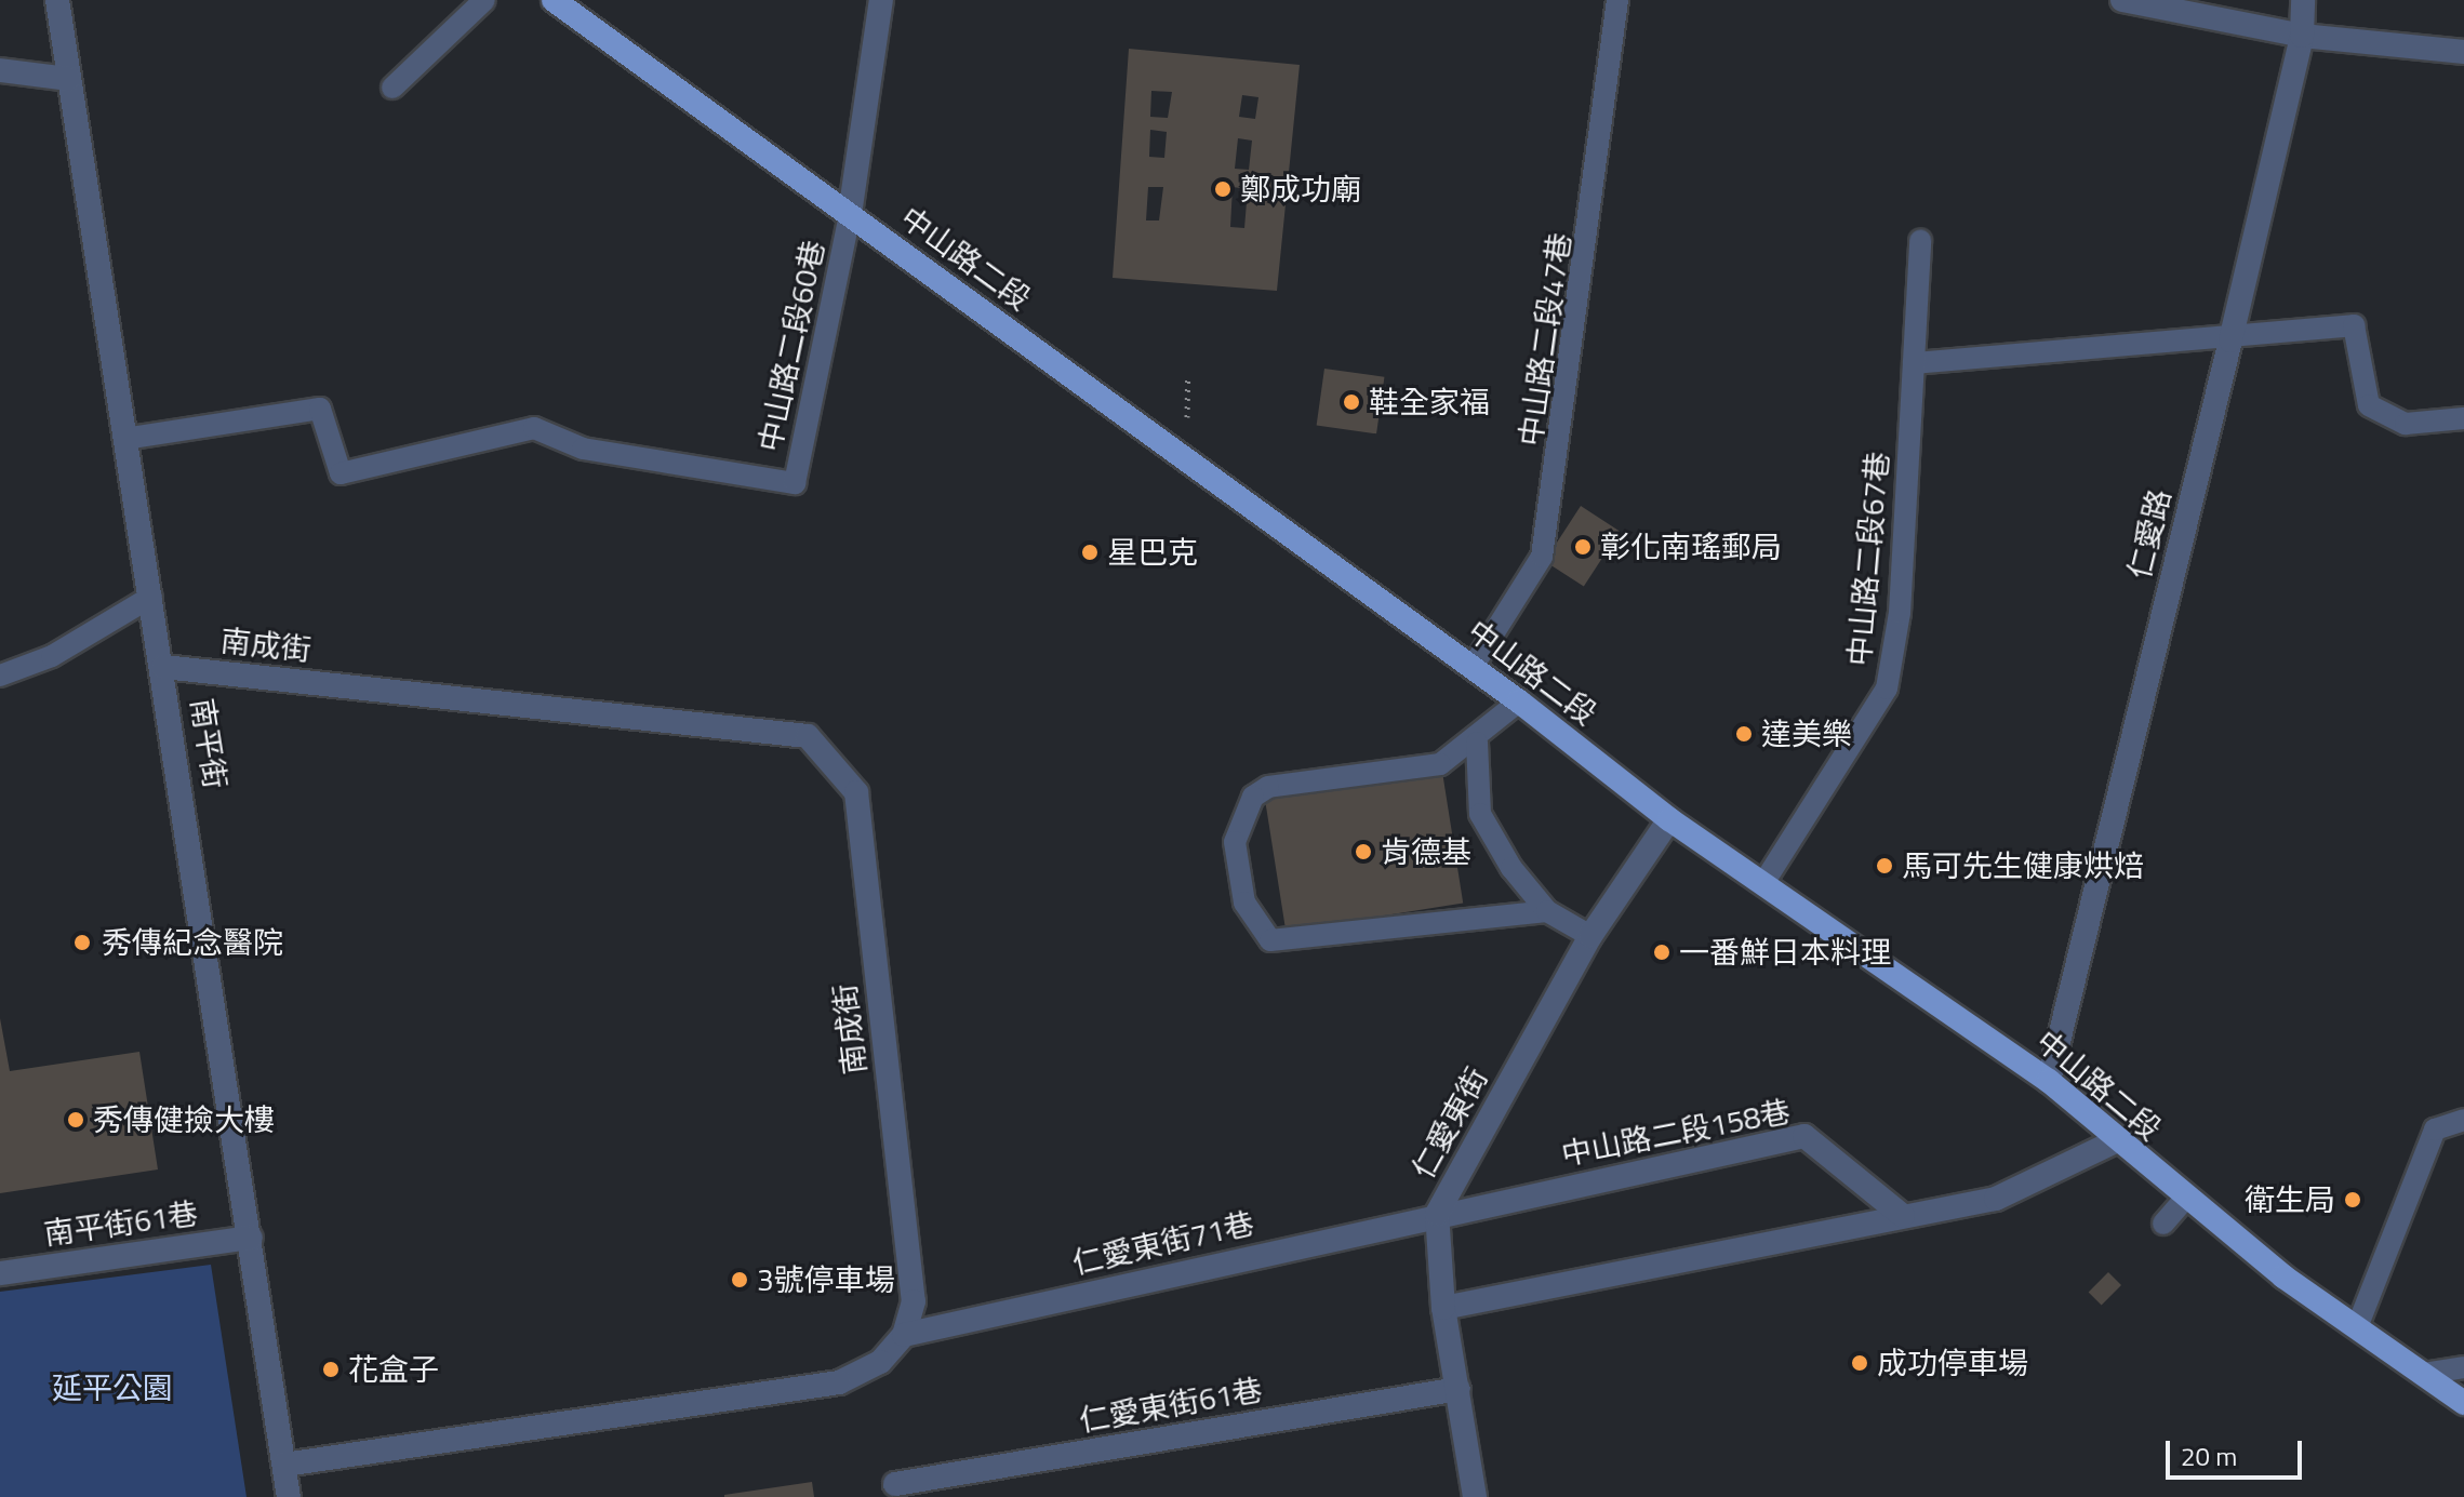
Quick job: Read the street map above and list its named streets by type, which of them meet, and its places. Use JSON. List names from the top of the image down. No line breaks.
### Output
{"streets":{"main road":["中山路二段"],"street":["仁愛路","南成街","南平街","仁愛東街","中山路二段158巷","南平街61巷","仁愛東街71巷","仁愛東街61巷"],"lane":["中山路二段47巷","中山路二段60巷","中山路二段67巷"]},"crossings":[["中山路二段","中山路二段47巷"],["中山路二段","中山路二段60巷"],["中山路二段","仁愛路"],["中山路二段","中山路二段67巷"],["中山路二段","仁愛東街"],["中山路二段60巷","南平街"],["南成街","南平街"],["南成街","仁愛東街71巷"],["南平街","南平街61巷"],["仁愛東街","中山路二段158巷"],["仁愛東街","仁愛東街71巷"],["仁愛東街","仁愛東街61巷"],["中山路二段158巷","仁愛東街71巷"]],"parks":["延平公園"],"places":["鄭成功廟","鞋全家福","彰化南瑤郵局","星巴克","達美樂","肯德基","馬可先生健康烘焙","秀傳紀念醫院","一番鮮日本料理","秀傳健撿大樓","衛生局","3號停車場","成功停車場","花盒子"],"scale_bar":"20 m"}
